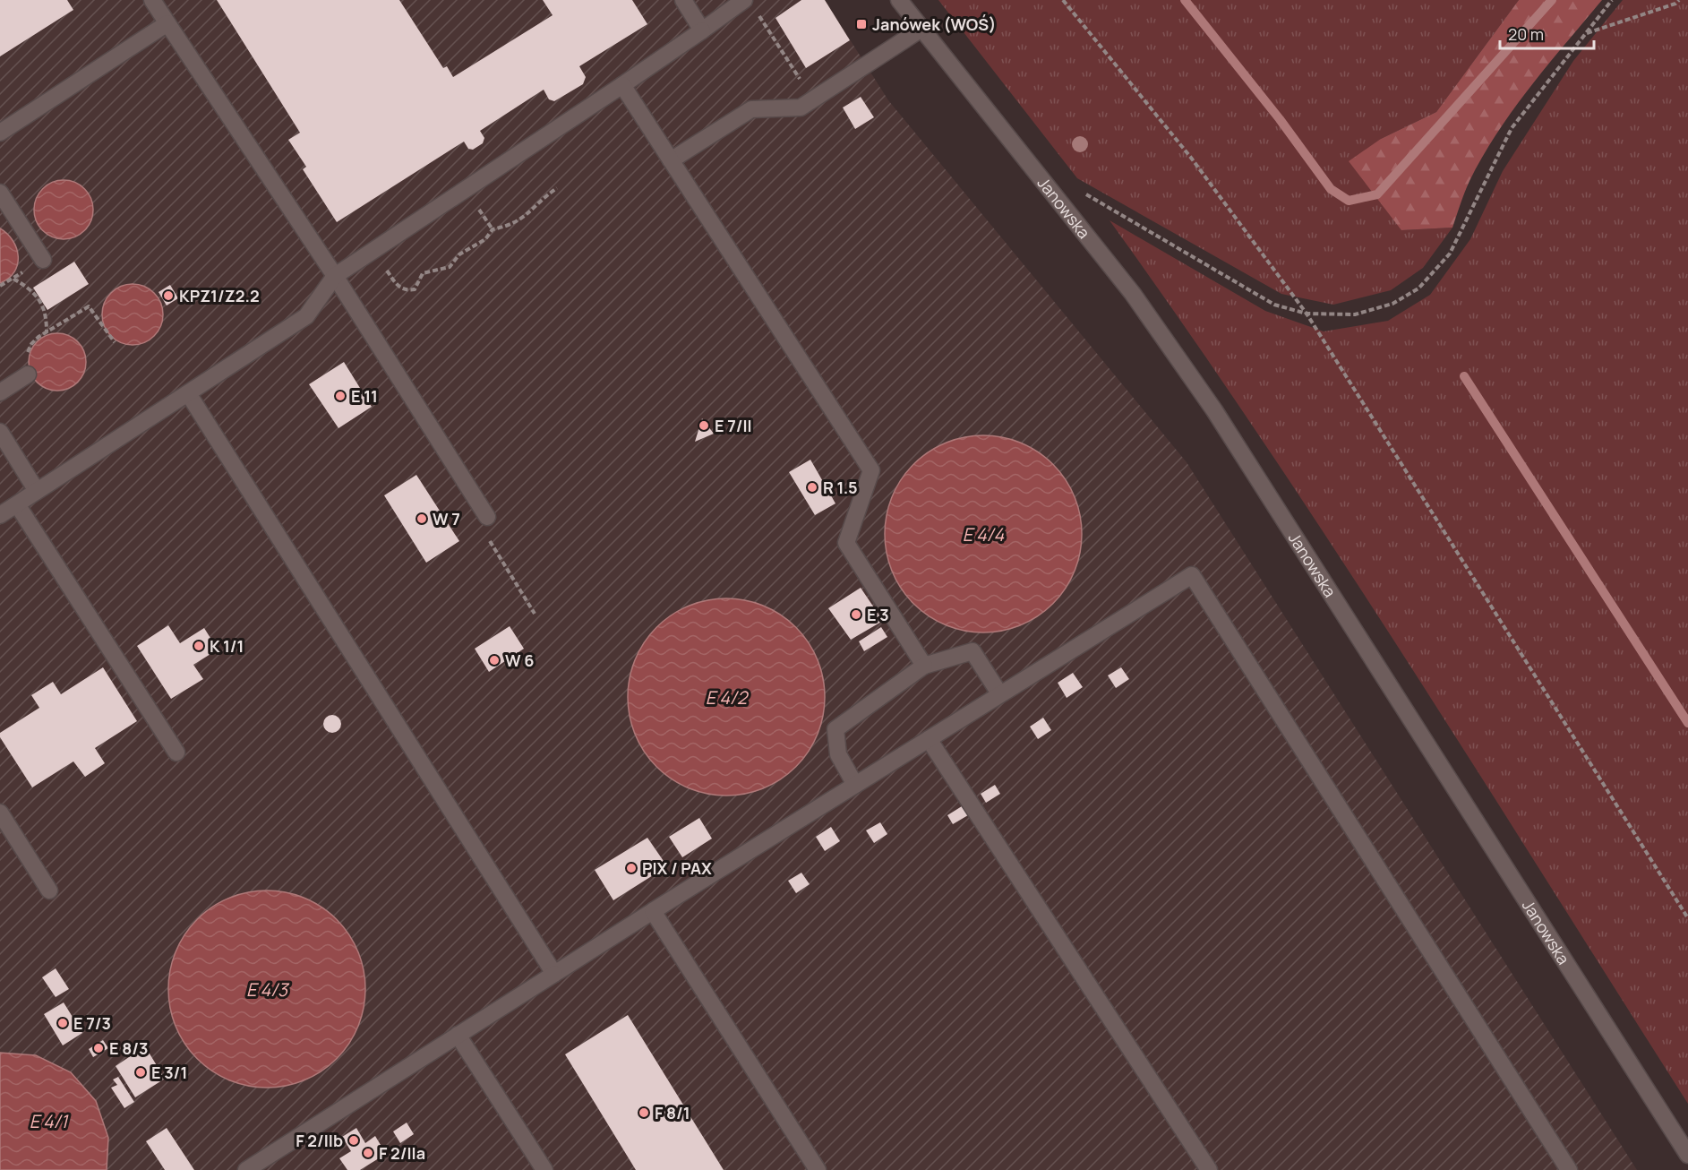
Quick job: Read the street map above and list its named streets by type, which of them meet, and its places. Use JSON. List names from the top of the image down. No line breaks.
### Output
{"streets":{"street":["Janowska"]},"water":["E 4/4","E 4/2","E 4/3","E 4/1"],"places":{"transit":["Janówek (WOŚ)"],"other":["KPZ1/Z2.2","E 11","E 7/II","R 1.5","W 7","E 3","K 1/1","W 6","PIX / PAX","E 7/3","E 8/3","E 3/1","F 8/1","F 2/IIb","F 2/IIa"]},"scale_bar":"20 m"}
